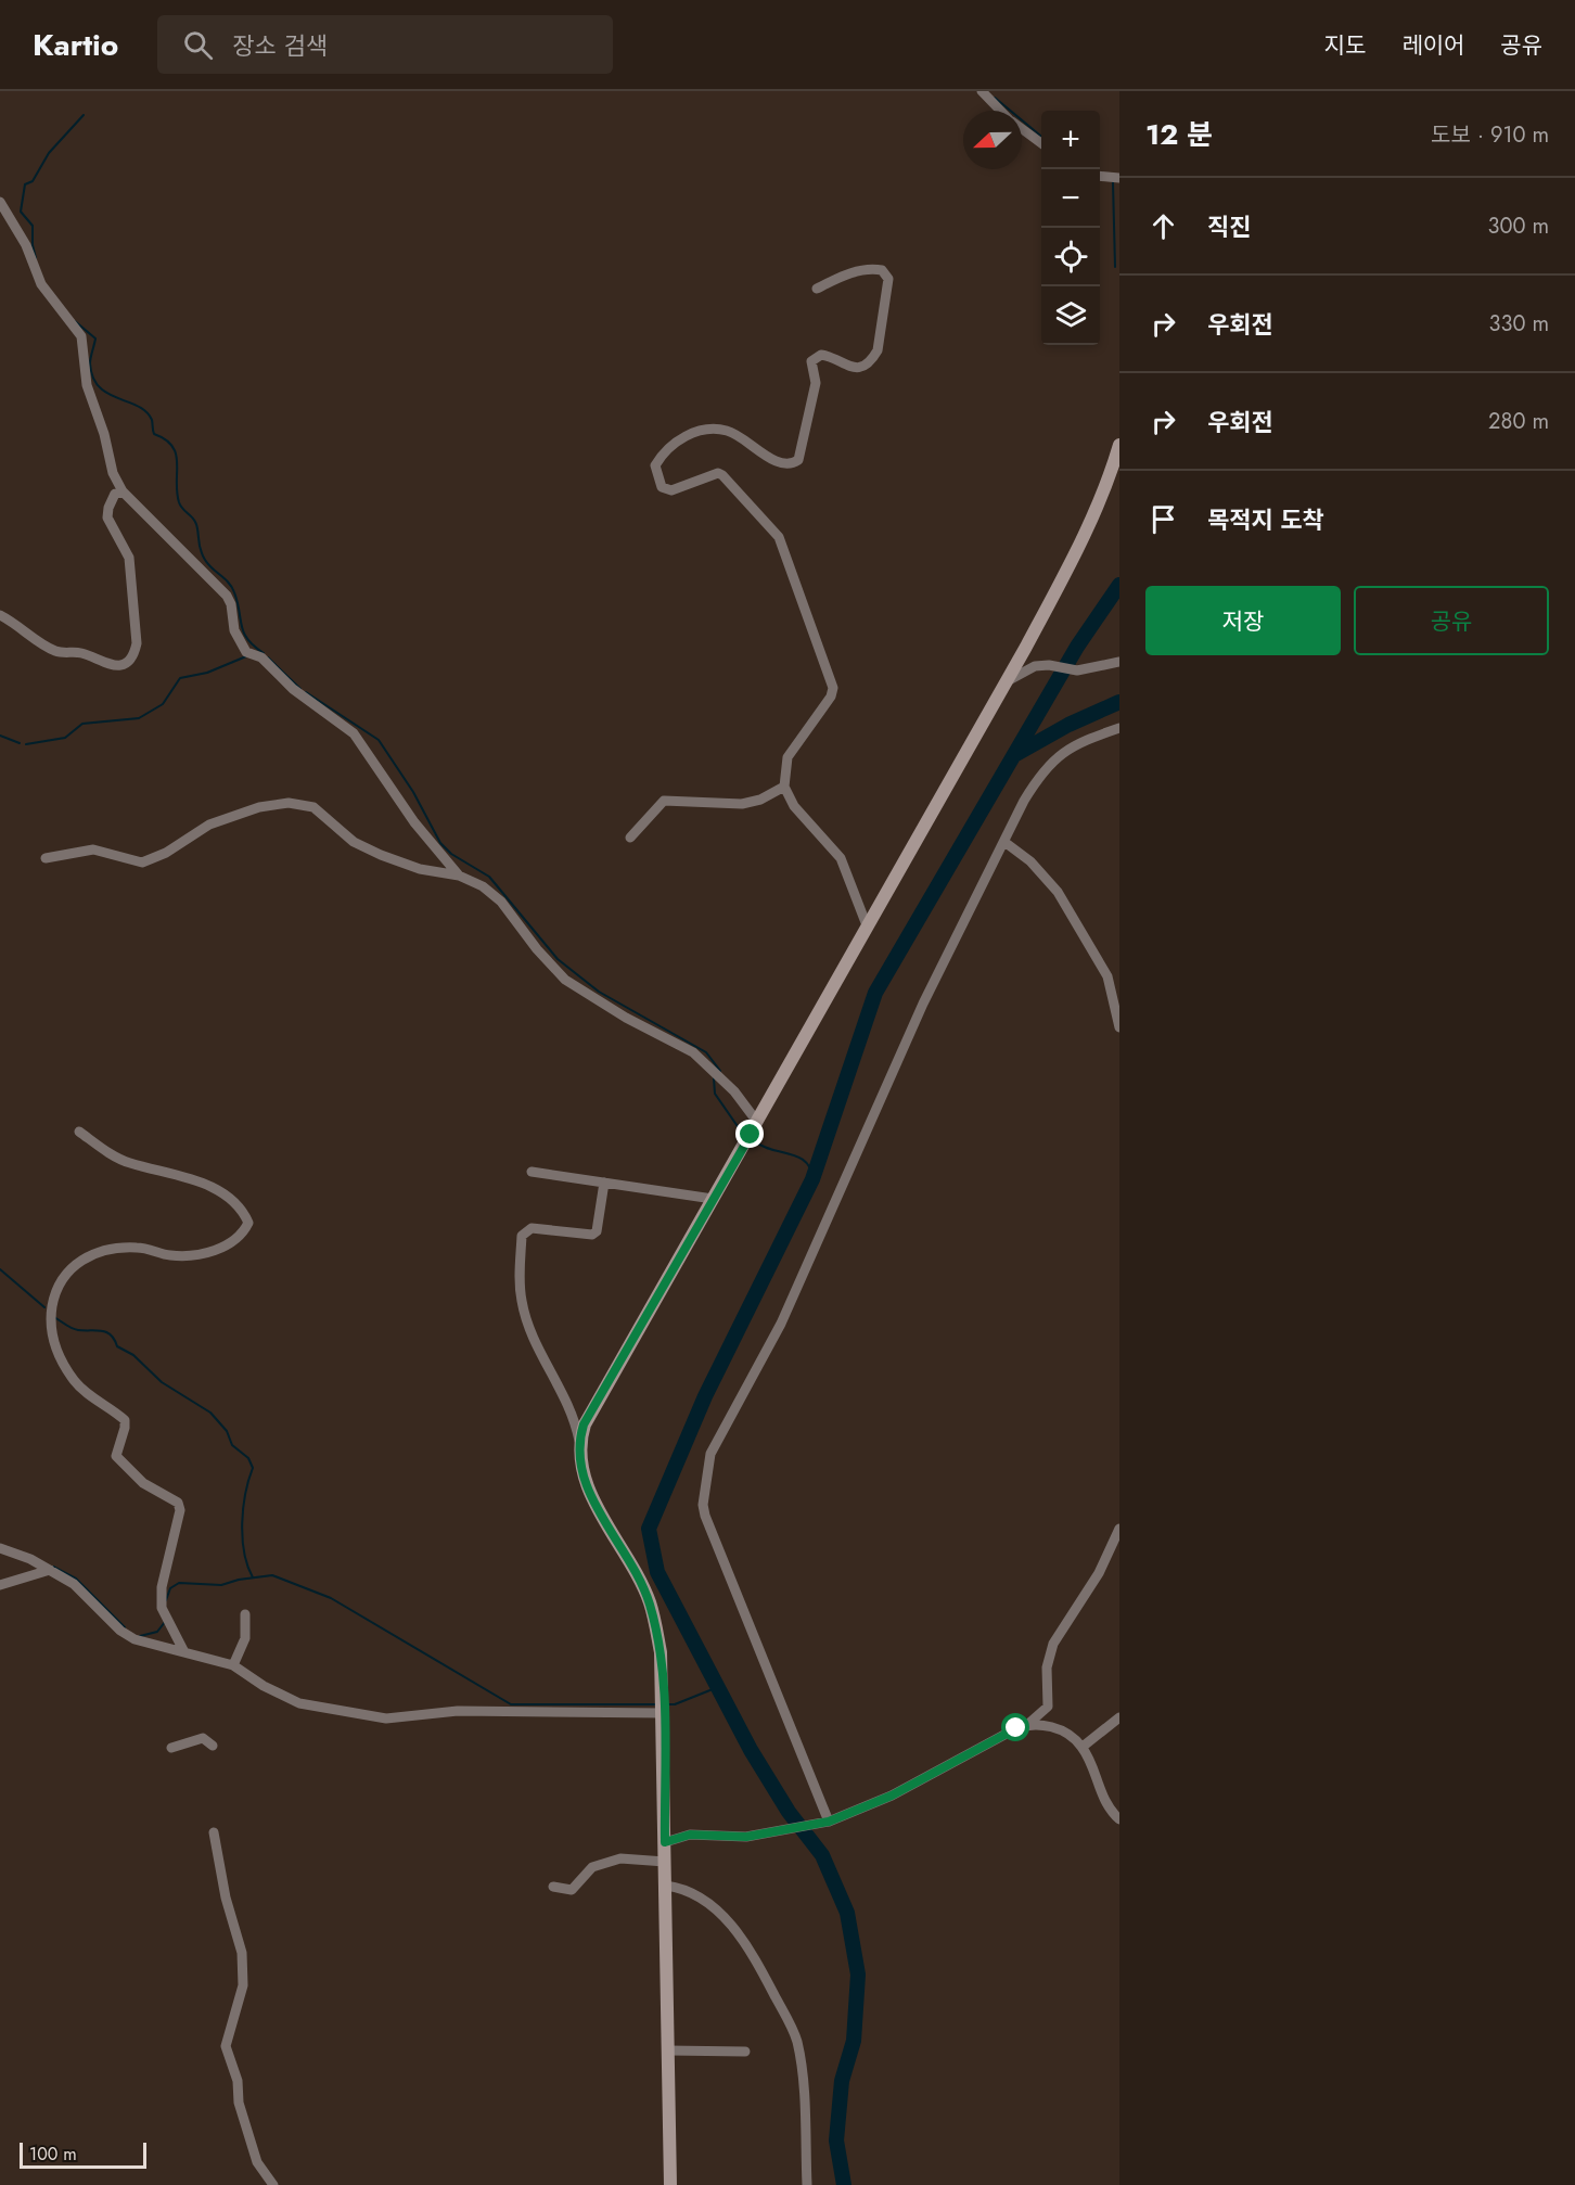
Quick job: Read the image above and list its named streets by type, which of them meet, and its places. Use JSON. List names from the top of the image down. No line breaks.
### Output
{"scale_bar":"100 m","north":"left","page":{"header":"Kartio","search":"장소 검색","nav":["지도","레이어","공유"],"heading":["12 분","도보 · 910 m"],"map_buttons":["+","−"],"list":[["직진","300 m"],["우회전","330 m"],["우회전","280 m"],"목적지 도착"],"buttons":["저장","공유"],"scale":"100 m"}}
